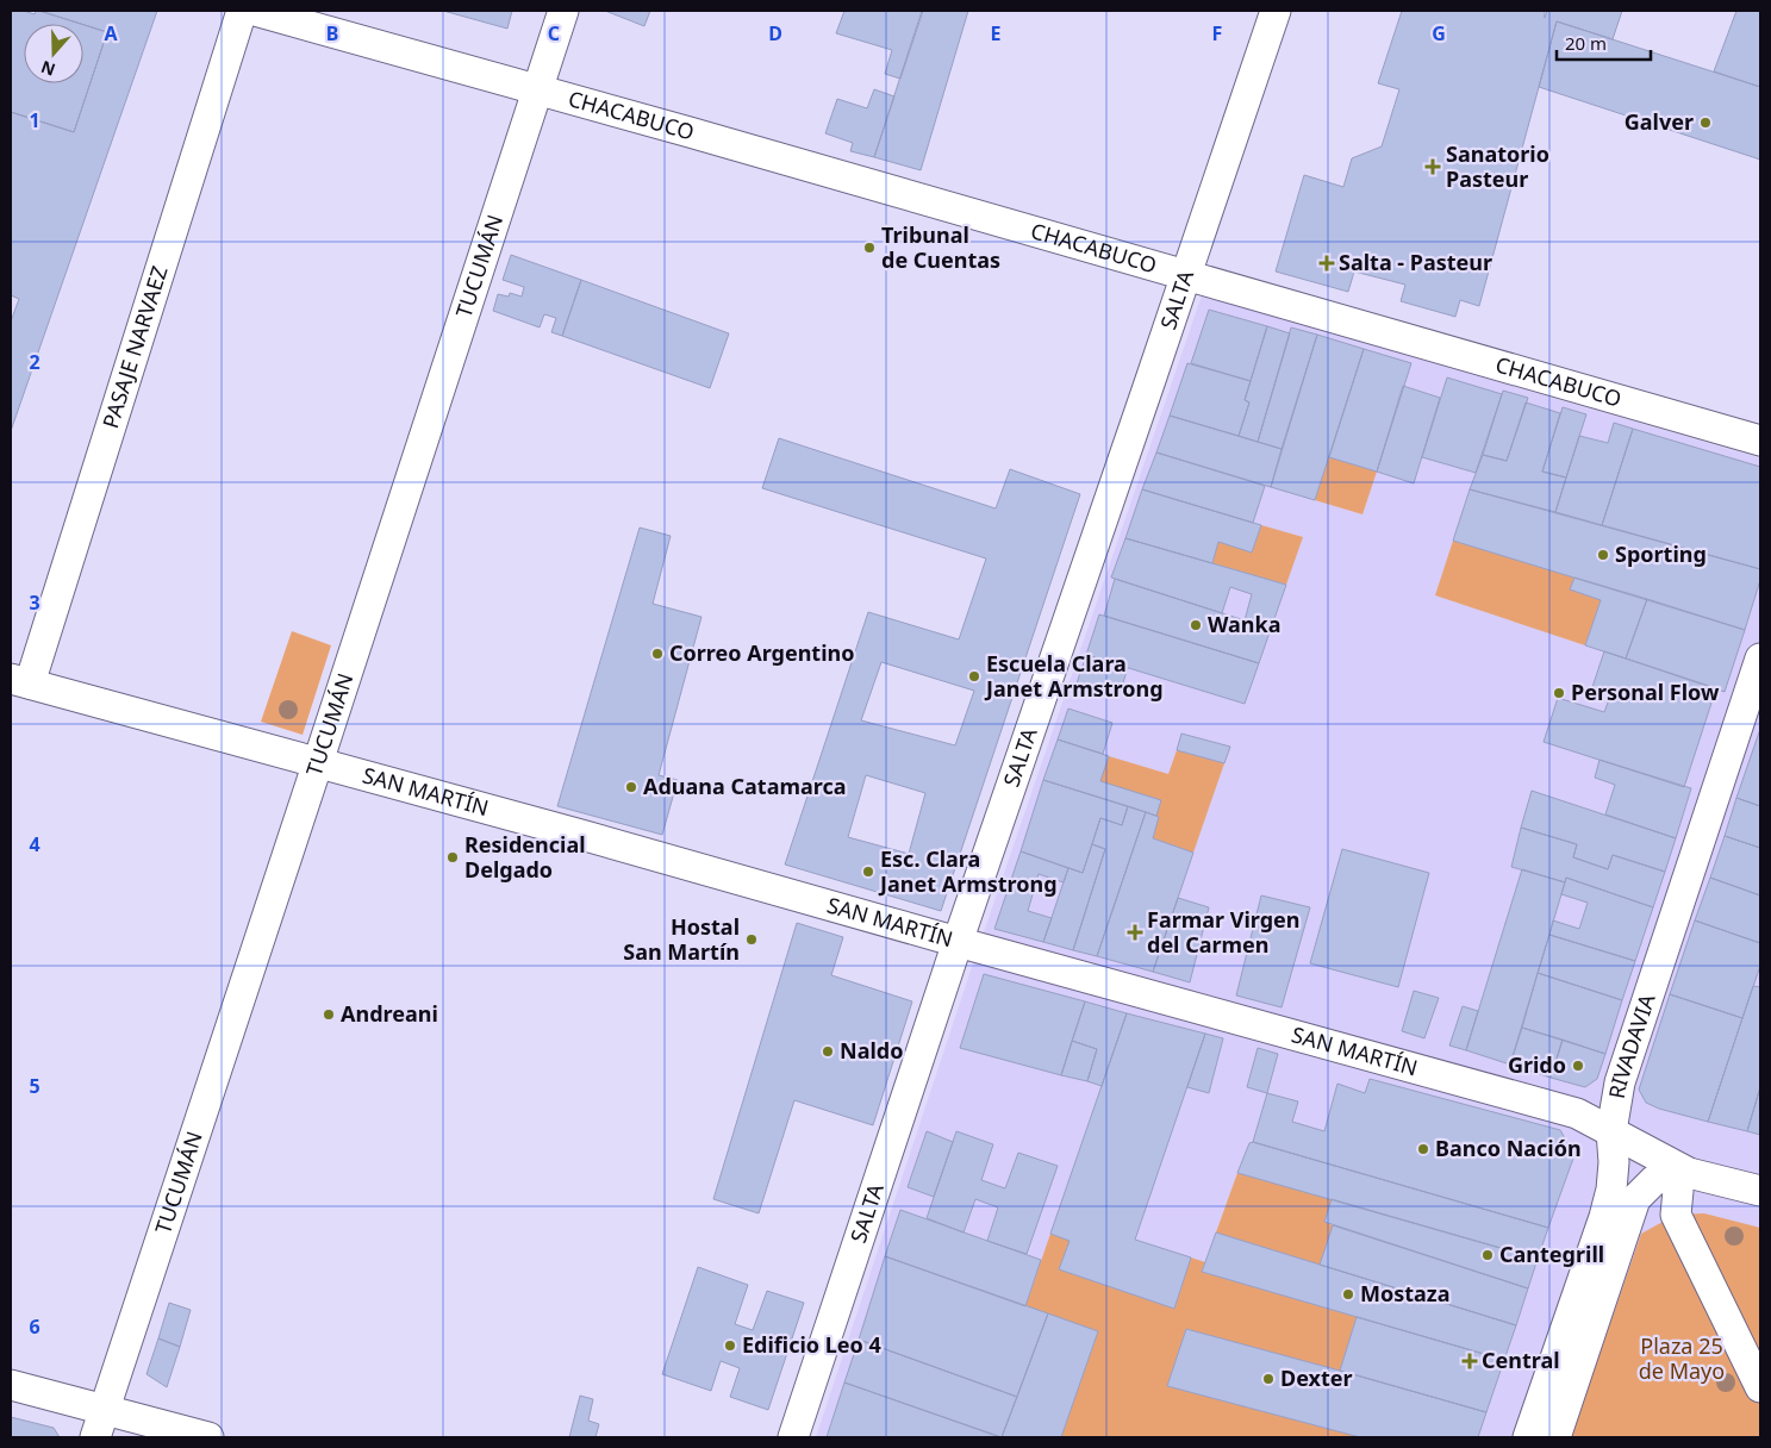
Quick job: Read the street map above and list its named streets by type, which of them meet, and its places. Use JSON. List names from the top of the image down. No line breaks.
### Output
{"streets":{"street":["CHACABUCO","TUCUMÁN","SALTA","PASAJE NARVAEZ","SAN MARTÍN","RIVADAVIA"]},"crossings":[["CHACABUCO","TUCUMÁN"],["CHACABUCO","SALTA"],["TUCUMÁN","SAN MARTÍN"],["SALTA","SAN MARTÍN"],["PASAJE NARVAEZ","SAN MARTÍN"],["SAN MARTÍN","RIVADAVIA"]],"parks":["Plaza 25 de Mayo"],"places":{"other":["Galver","Tribunal de Cuentas","Sporting","Wanka","Correo Argentino","Escuela Clara Janet Armstrong","Personal Flow","Aduana Catamarca","Residencial Delgado","Esc. Clara Janet Armstrong","Hostal San Martín","Andreani","Naldo","Grido","Banco Nación","Cantegrill","Mostaza","Edificio Leo 4","Dexter"],"health":["Sanatorio Pasteur","Salta - Pasteur","Farmar Virgen del Carmen","Central"]},"scale_bar":"20 m","north":"bottom","grid":{"columns":["A","B","C","D","E","F","G"],"rows":["1","2","3","4","5","6"]}}
